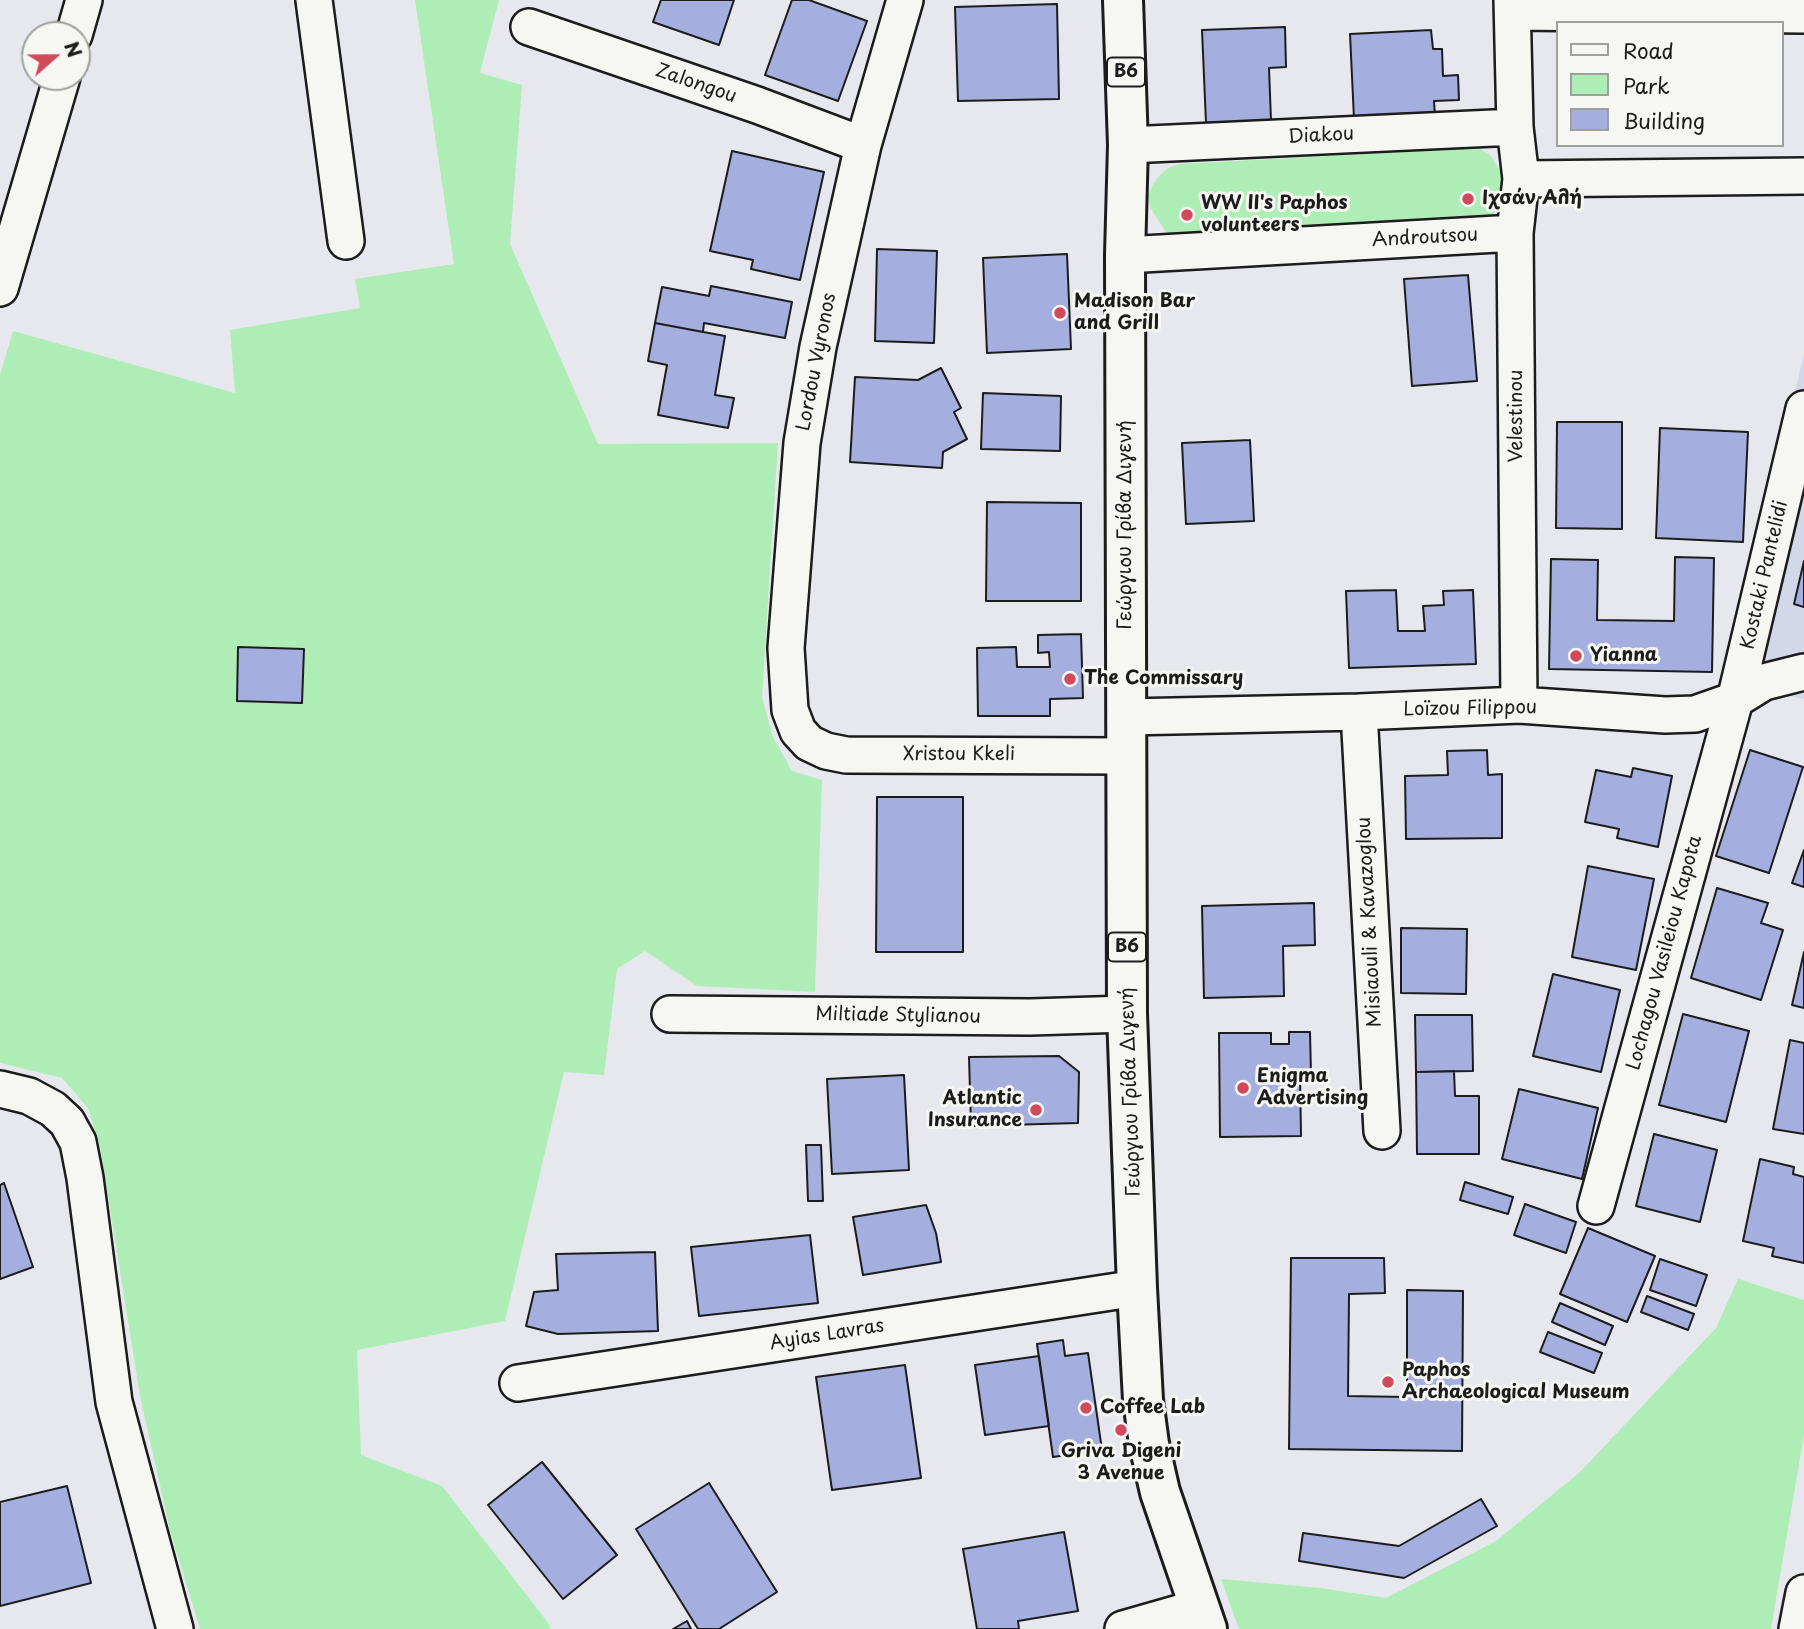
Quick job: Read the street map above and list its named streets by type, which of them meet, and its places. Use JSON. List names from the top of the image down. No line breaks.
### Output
{"streets":{"main road":["B6","Γεώργιου Γρίβα Διγενή"],"street":["Zalongou","Diakou","Androutsou","Lordou Vyronos","Velestinou","Kostaki Pantelidi","Loïzou Filippou","Xristou Kkeli","Misiaouli & Kavazoglou","Lochagou Vasileiou Kapota","Miltiade Stylianou","Ayias Lavras"]},"crossings":[["Zalongou","Lordou Vyronos"],["Diakou","Velestinou"],["Diakou","Γεώργιου Γρίβα Διγενή"],["Androutsou","Velestinou"],["Androutsou","Γεώργιου Γρίβα Διγενή"],["Lordou Vyronos","Xristou Kkeli"],["Velestinou","Loïzou Filippou"],["Γεώργιου Γρίβα Διγενή","Loïzou Filippou"],["Γεώργιου Γρίβα Διγενή","Xristou Kkeli"],["Γεώργιου Γρίβα Διγενή","Miltiade Stylianou"],["Γεώργιου Γρίβα Διγενή","Ayias Lavras"],["Kostaki Pantelidi","Loïzou Filippou"],["Kostaki Pantelidi","Lochagou Vasileiou Kapota"],["Loïzou Filippou","Misiaouli & Kavazoglou"],["Loïzou Filippou","Lochagou Vasileiou Kapota"]],"places":["Ιχσάν Αλή","WW II's Paphos volunteers","Madison Bar and Grill","Yianna","The Commissary","Enigma Advertising","Atlantic Insurance","Paphos Archaeological Museum","Coffee Lab","Griva Digeni 3 Avenue"],"legend":["Road","Park","Building"],"north":"right"}
